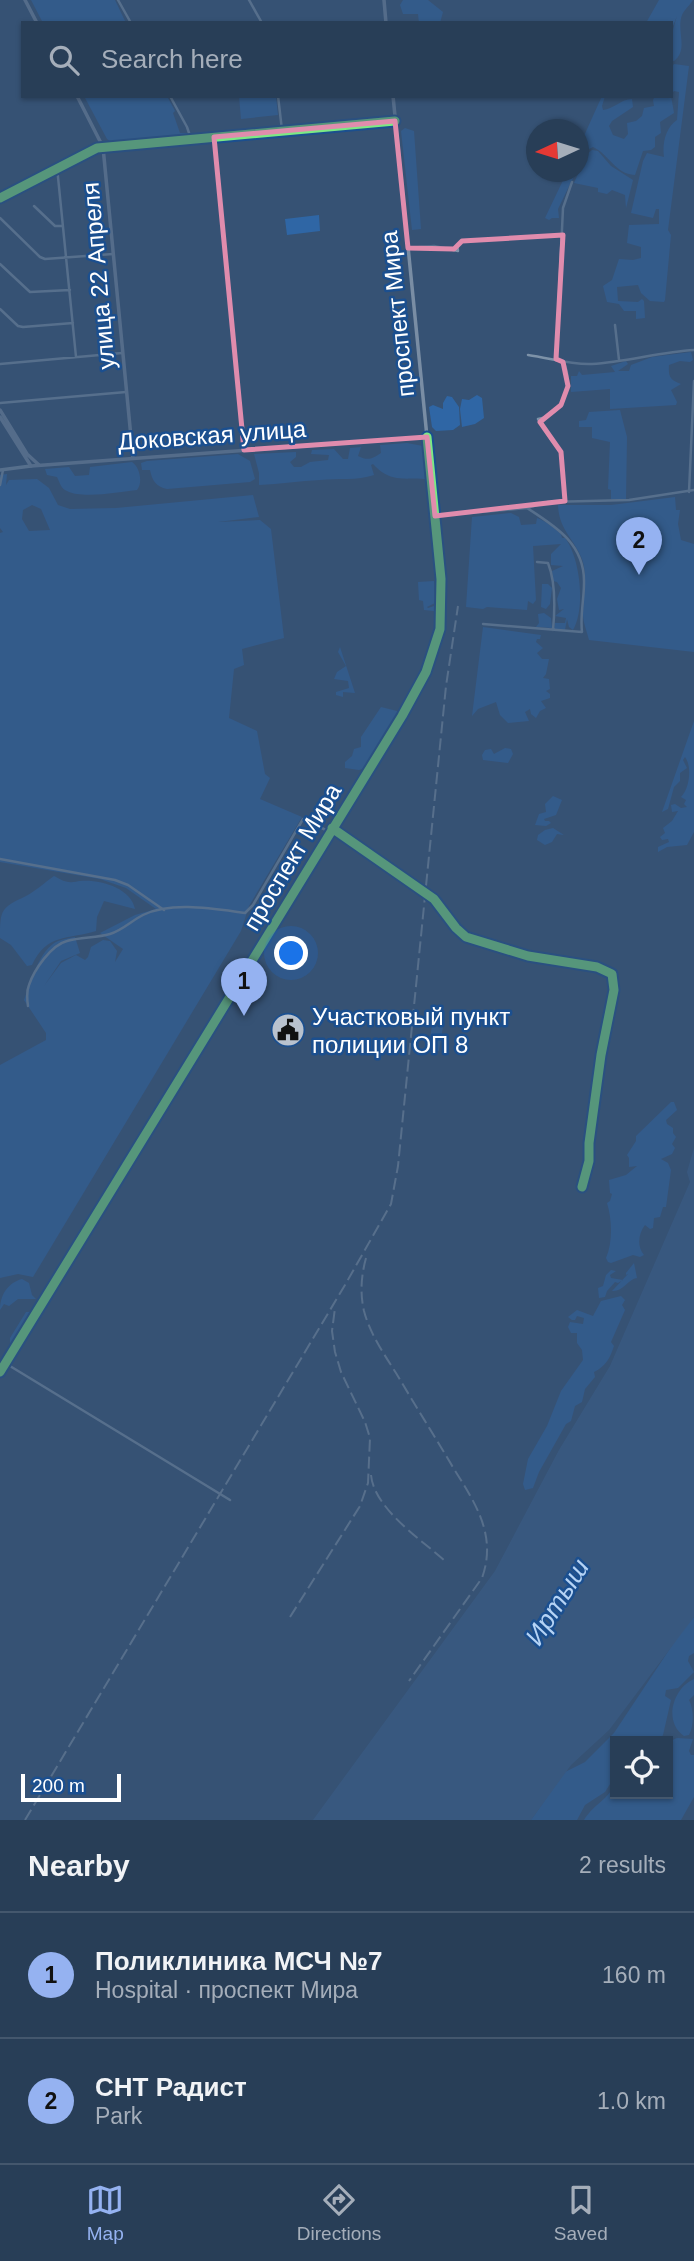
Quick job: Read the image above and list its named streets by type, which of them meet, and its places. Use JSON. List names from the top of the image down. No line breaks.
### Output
{"streets":{"main road":["улица 22 Апреля","проспект Мира","Доковская улица"]},"crossings":[["улица 22 Апреля","Доковская улица"],["проспект Мира","Доковская улица"]],"water":["Иртыш"],"places":{"public building":["Участковый пункт полиции ОП 8"]},"scale_bar":"200 m","north":"left","page":{"search":"Search here","pins":["2","1"],"scale":"200 m","heading":["Nearby","2 results"],"list":[{"mark":"1","name":"Поликлиника МСЧ №7","note":"Hospital · проспект Мира","value":"160 m"},{"mark":"2","name":"СНТ Радист","note":"Park","value":"1.0 km"}],"nav":["Map","Directions","Saved"]}}
